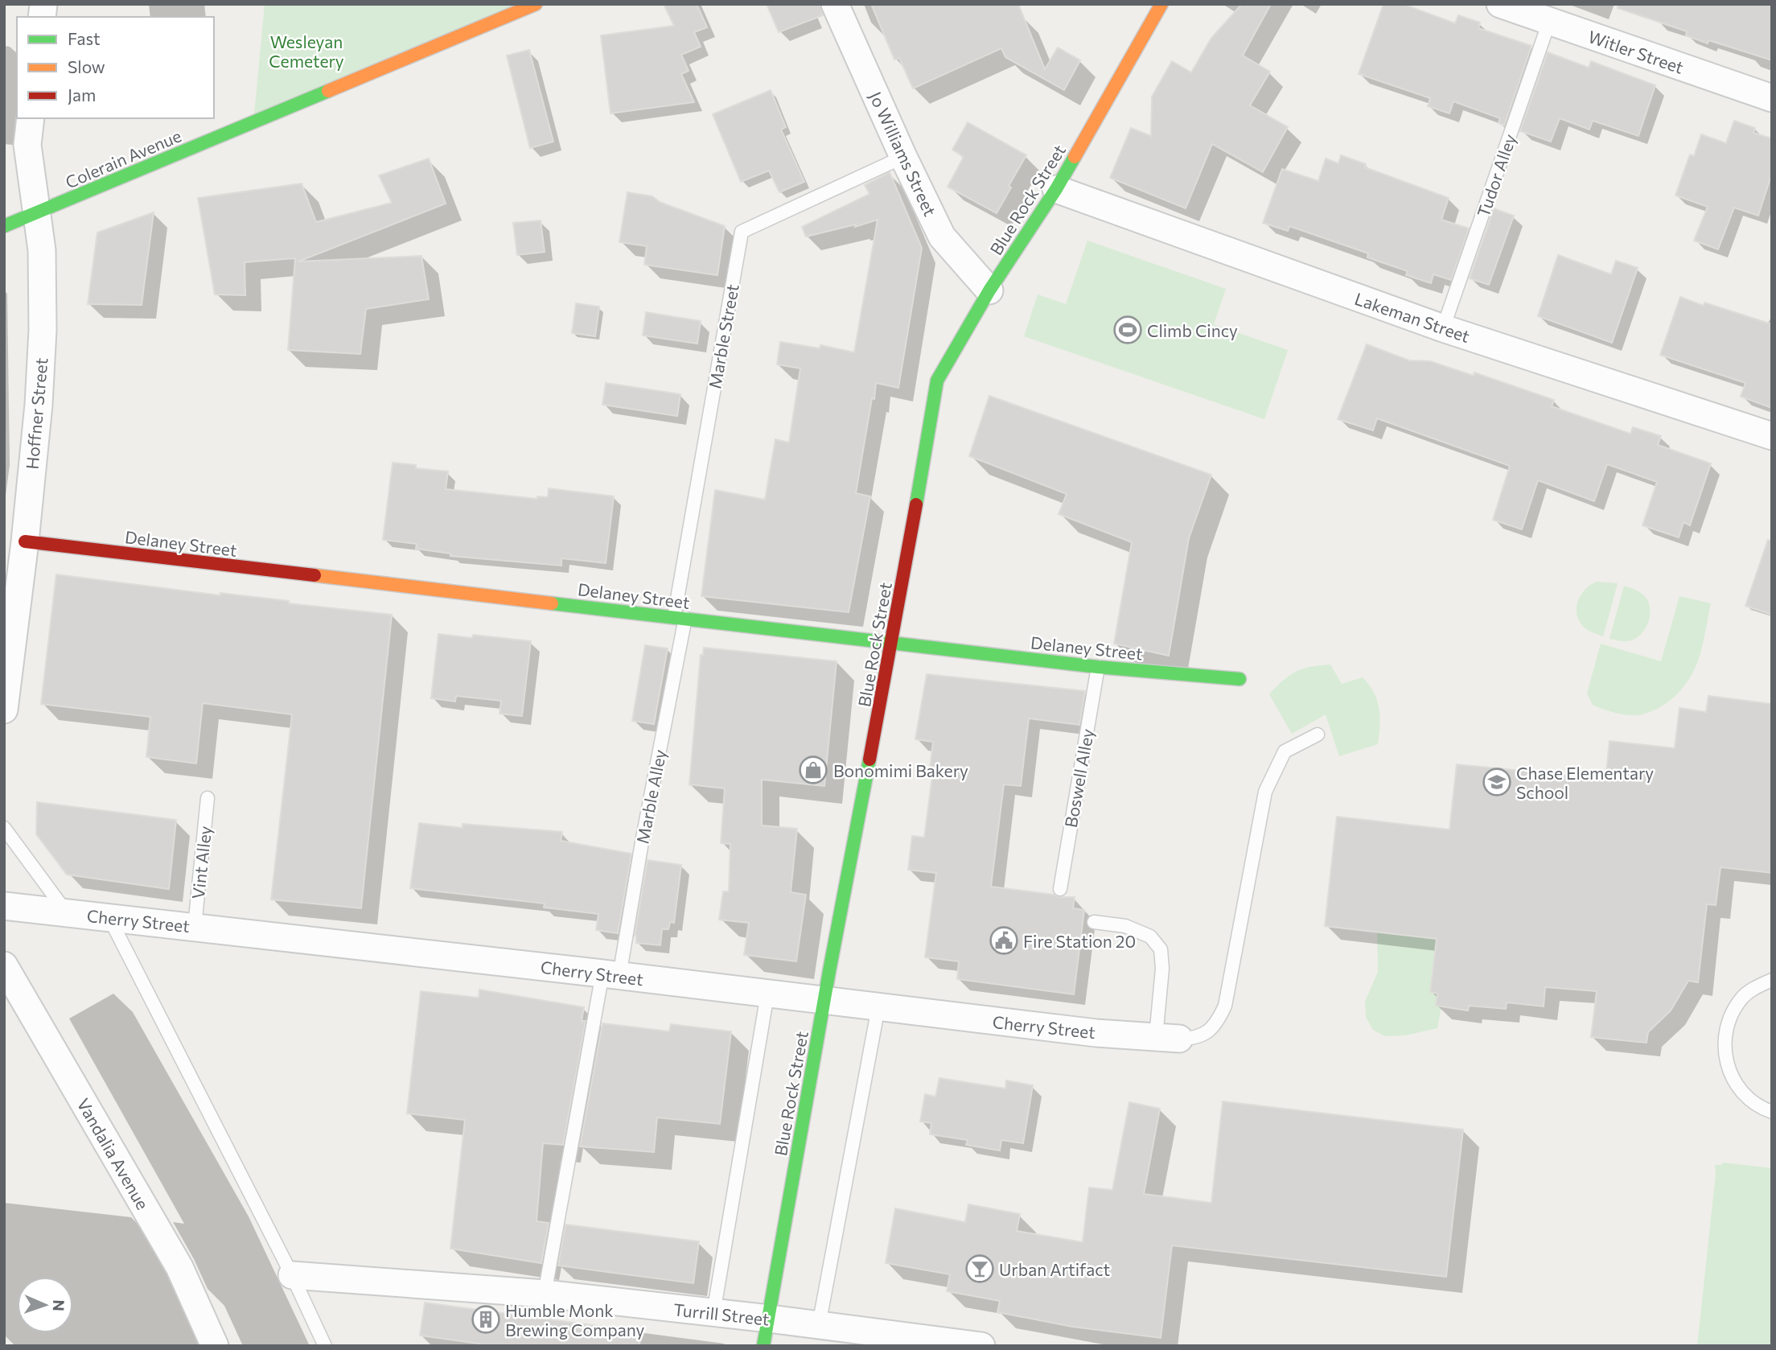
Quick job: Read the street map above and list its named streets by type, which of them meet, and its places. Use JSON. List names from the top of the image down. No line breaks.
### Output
{"streets":{"street":["Witler Street","Jo Williams Street","Colerain Avenue","Blue Rock Street","Lakeman Street","Hoffner Street","Delaney Street","Cherry Street","Vandalia Avenue","Turrill Street"],"lane":["Tudor Alley","Marble Street","Boswell Alley","Marble Alley","Vint Alley"]},"crossings":[["Witler Street","Tudor Alley"],["Jo Williams Street","Blue Rock Street"],["Jo Williams Street","Marble Street"],["Colerain Avenue","Hoffner Street"],["Tudor Alley","Lakeman Street"],["Blue Rock Street","Lakeman Street"],["Blue Rock Street","Delaney Street"],["Blue Rock Street","Cherry Street"],["Blue Rock Street","Turrill Street"],["Marble Street","Delaney Street"],["Marble Street","Marble Alley"],["Hoffner Street","Delaney Street"],["Delaney Street","Boswell Alley"],["Delaney Street","Marble Alley"],["Marble Alley","Cherry Street"],["Marble Alley","Turrill Street"],["Vint Alley","Cherry Street"]],"parks":["Wesleyan Cemetery"],"places":{"sports":["Climb Cincy"],"shop":["Bonomimi Bakery"],"school or university":["Chase Elementary School"],"public building":["Fire Station 20"],"bar":["Urban Artifact"],"building":["Humble Monk Brewing Company"]},"legend":["Fast","Slow","Jam"],"north":"right"}
